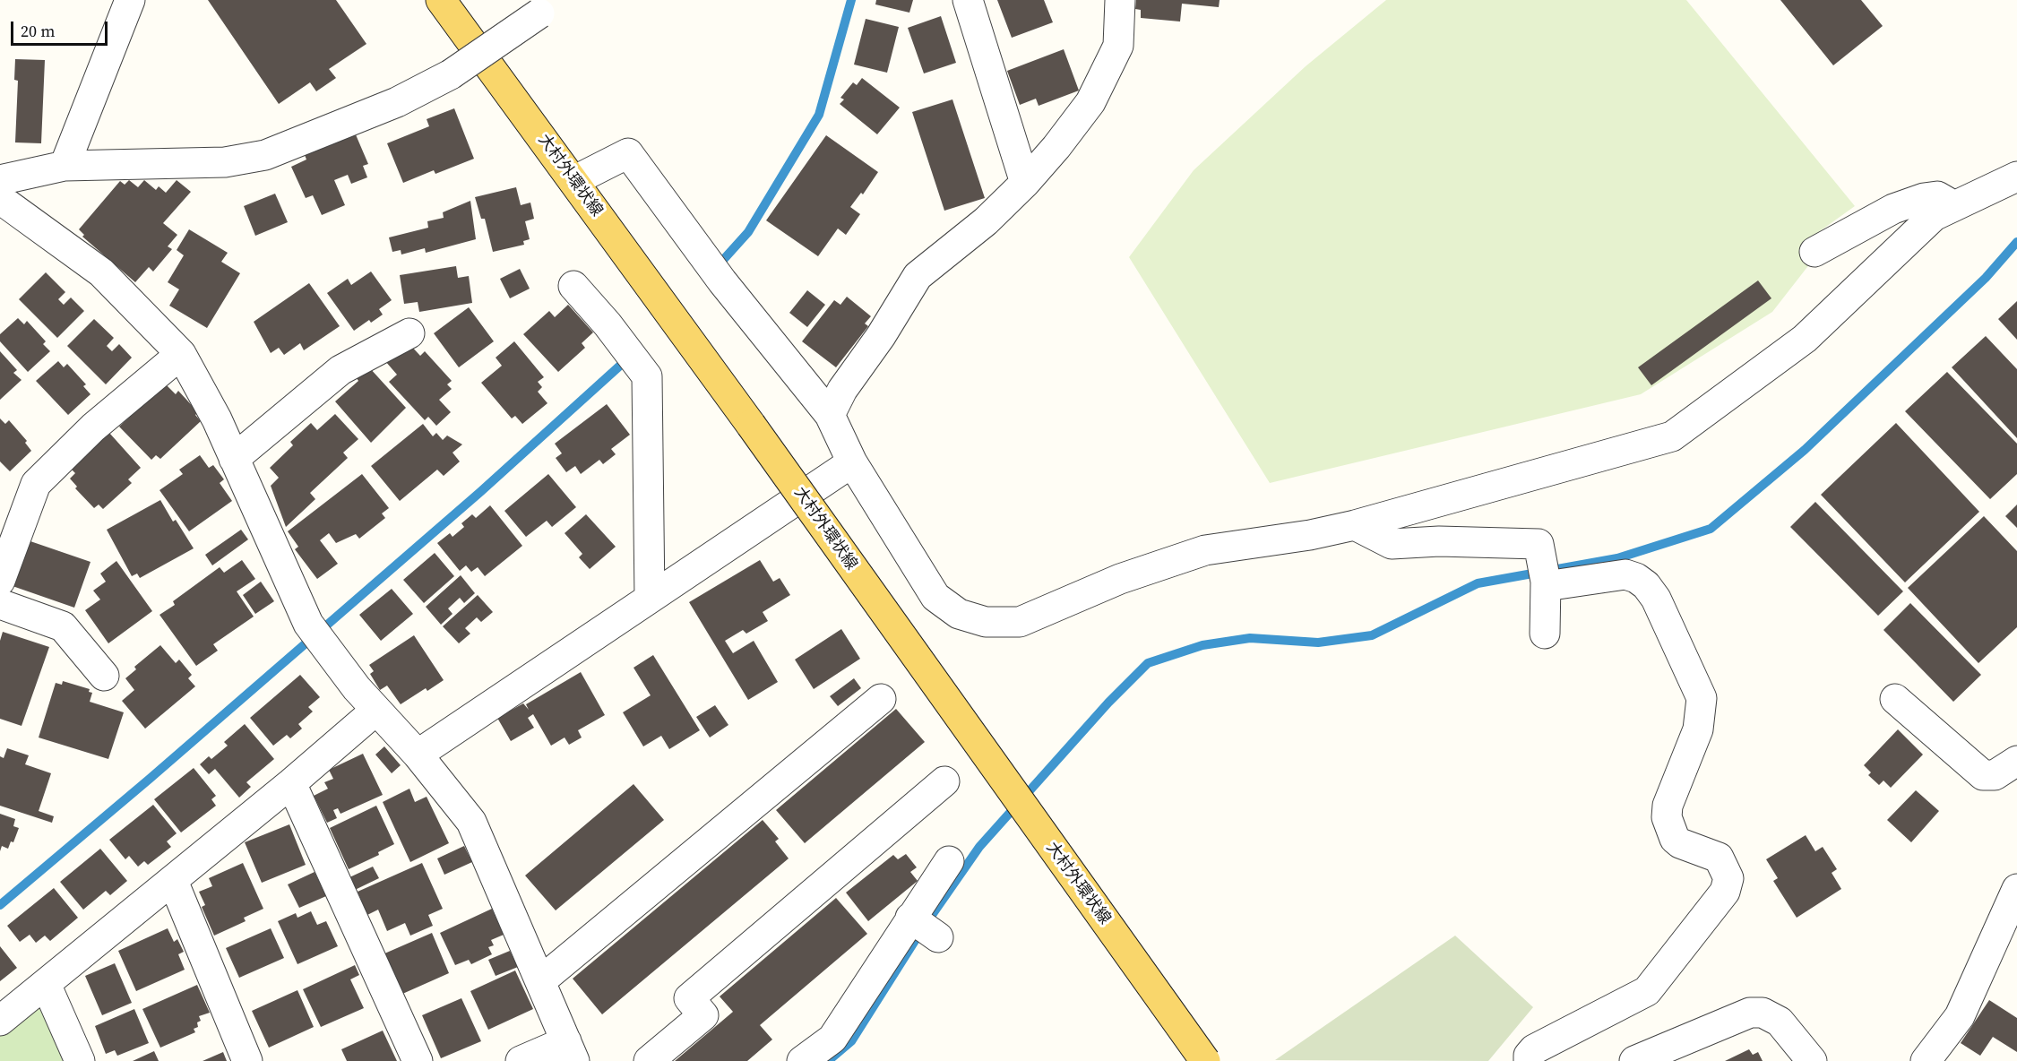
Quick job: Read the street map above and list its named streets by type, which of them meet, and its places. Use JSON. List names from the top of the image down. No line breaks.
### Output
{"streets":{"main road":["大村外環状線"]},"scale_bar":"20 m"}
